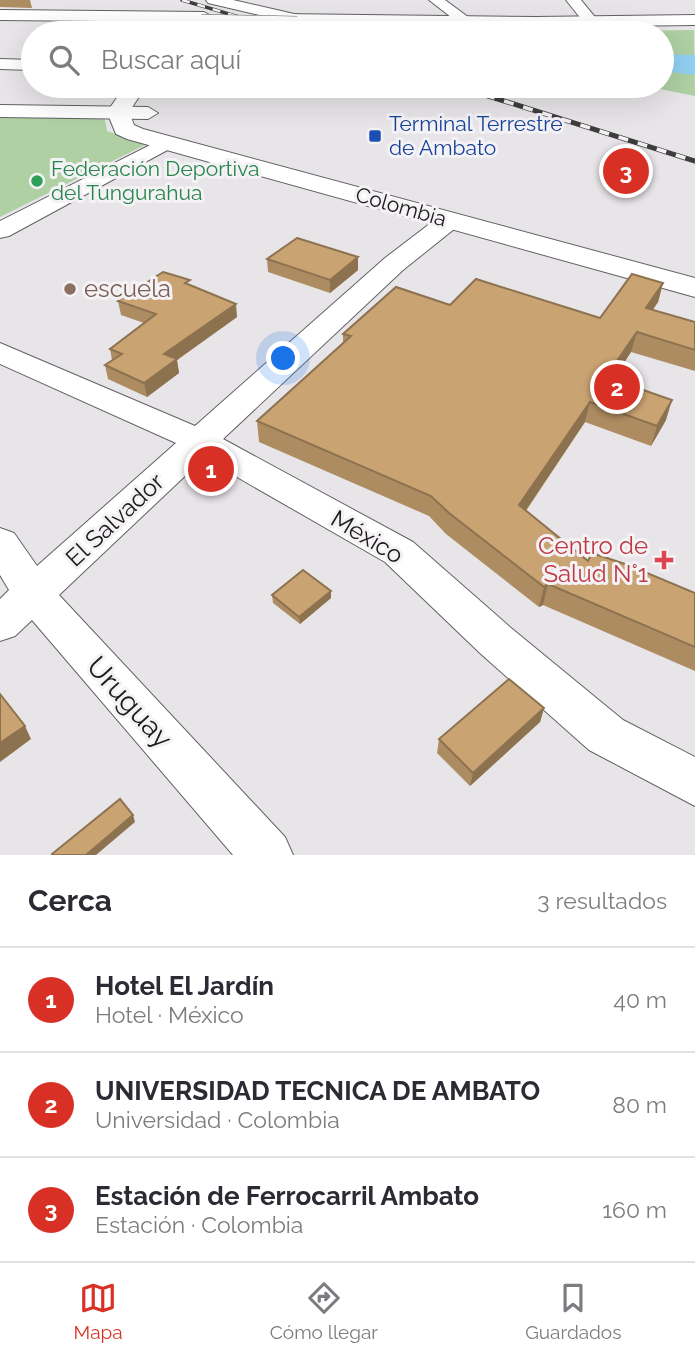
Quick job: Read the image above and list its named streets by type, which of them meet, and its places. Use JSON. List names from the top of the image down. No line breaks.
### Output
{"streets":{"main road":["Colombia"],"street":["El Salvador","México","Uruguay"]},"crossings":[["Colombia","El Salvador"],["El Salvador","México"],["El Salvador","Uruguay"]],"places":{"transit":["Terminal Terrestre de Ambato"],"other":["Federación Deportiva del Tungurahua","escuela"],"health":["Centro de Salud N°1"]},"page":{"search":"Buscar aquí","pins":["3","2","1"],"heading":["Cerca","3 resultados"],"list":[{"mark":"1","name":"Hotel El Jardín","note":"Hotel · México","value":"40 m"},{"mark":"2","name":"UNIVERSIDAD TECNICA DE AMBATO","note":"Universidad · Colombia","value":"80 m"},{"mark":"3","name":"Estación de Ferrocarril Ambato","note":"Estación · Colombia","value":"160 m"}],"nav":["Mapa","Cómo llegar","Guardados"]}}
